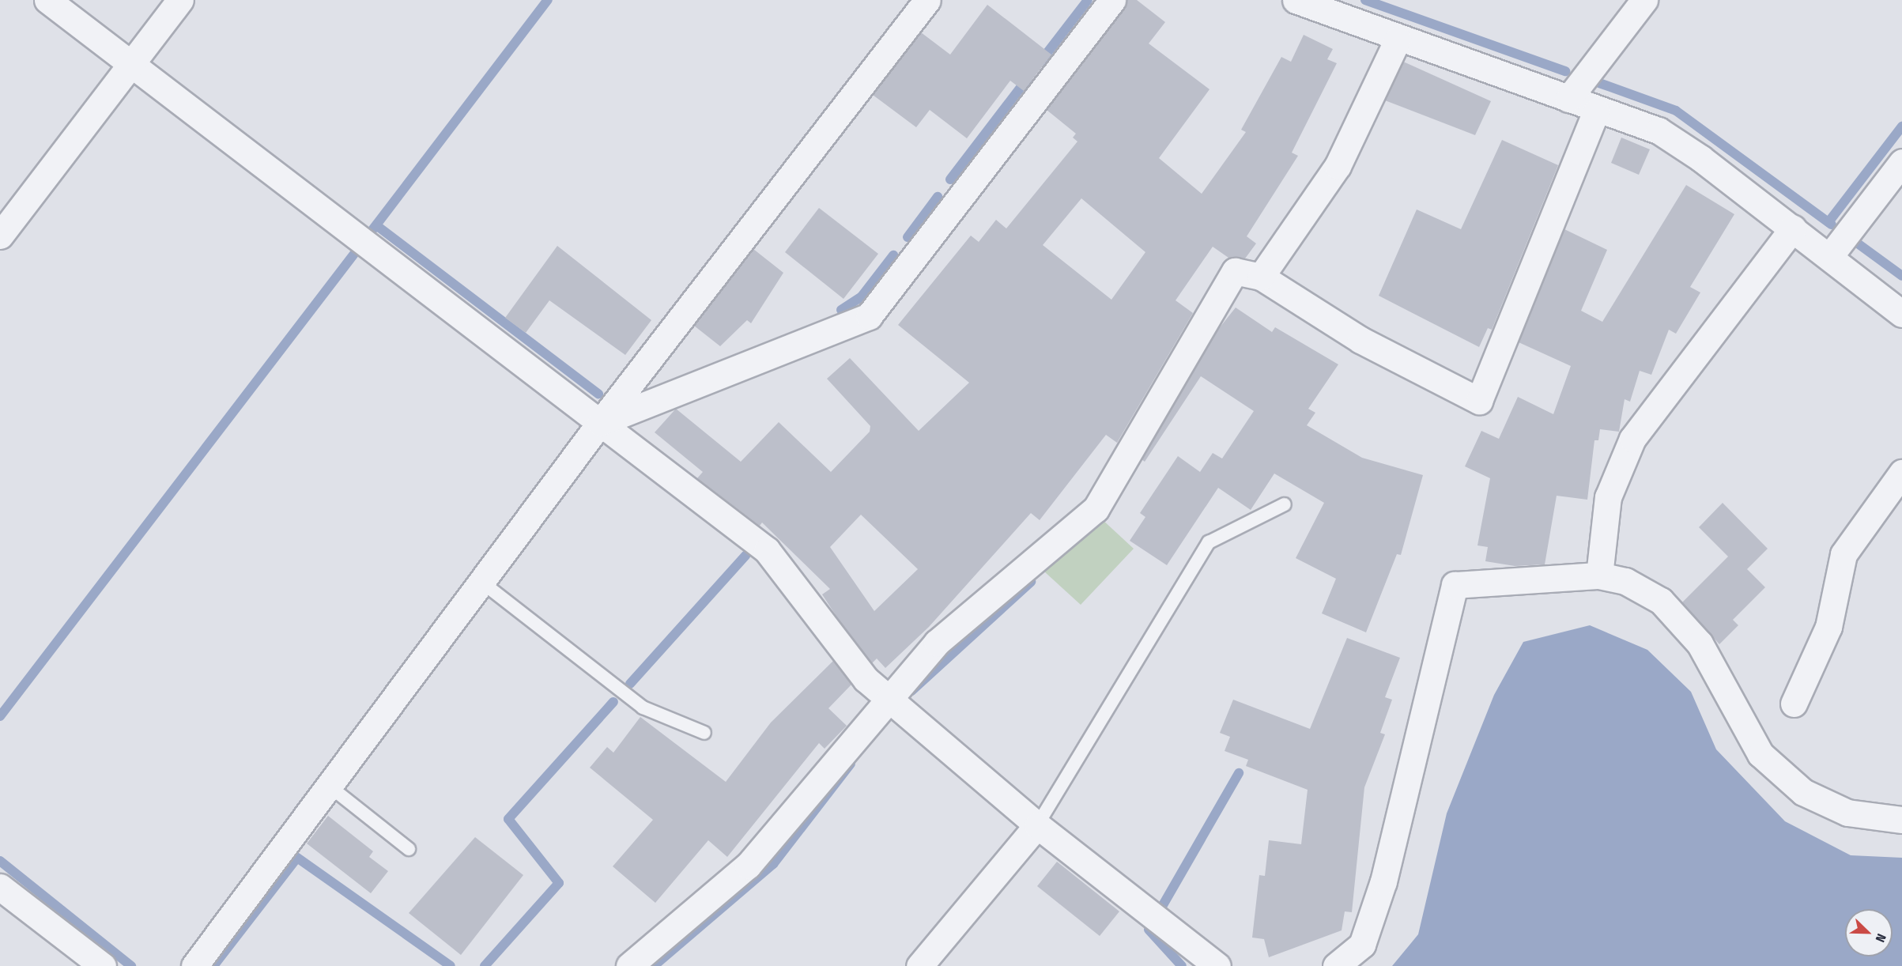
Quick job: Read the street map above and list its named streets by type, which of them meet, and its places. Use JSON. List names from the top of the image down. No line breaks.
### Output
{"north":"bottom right"}
